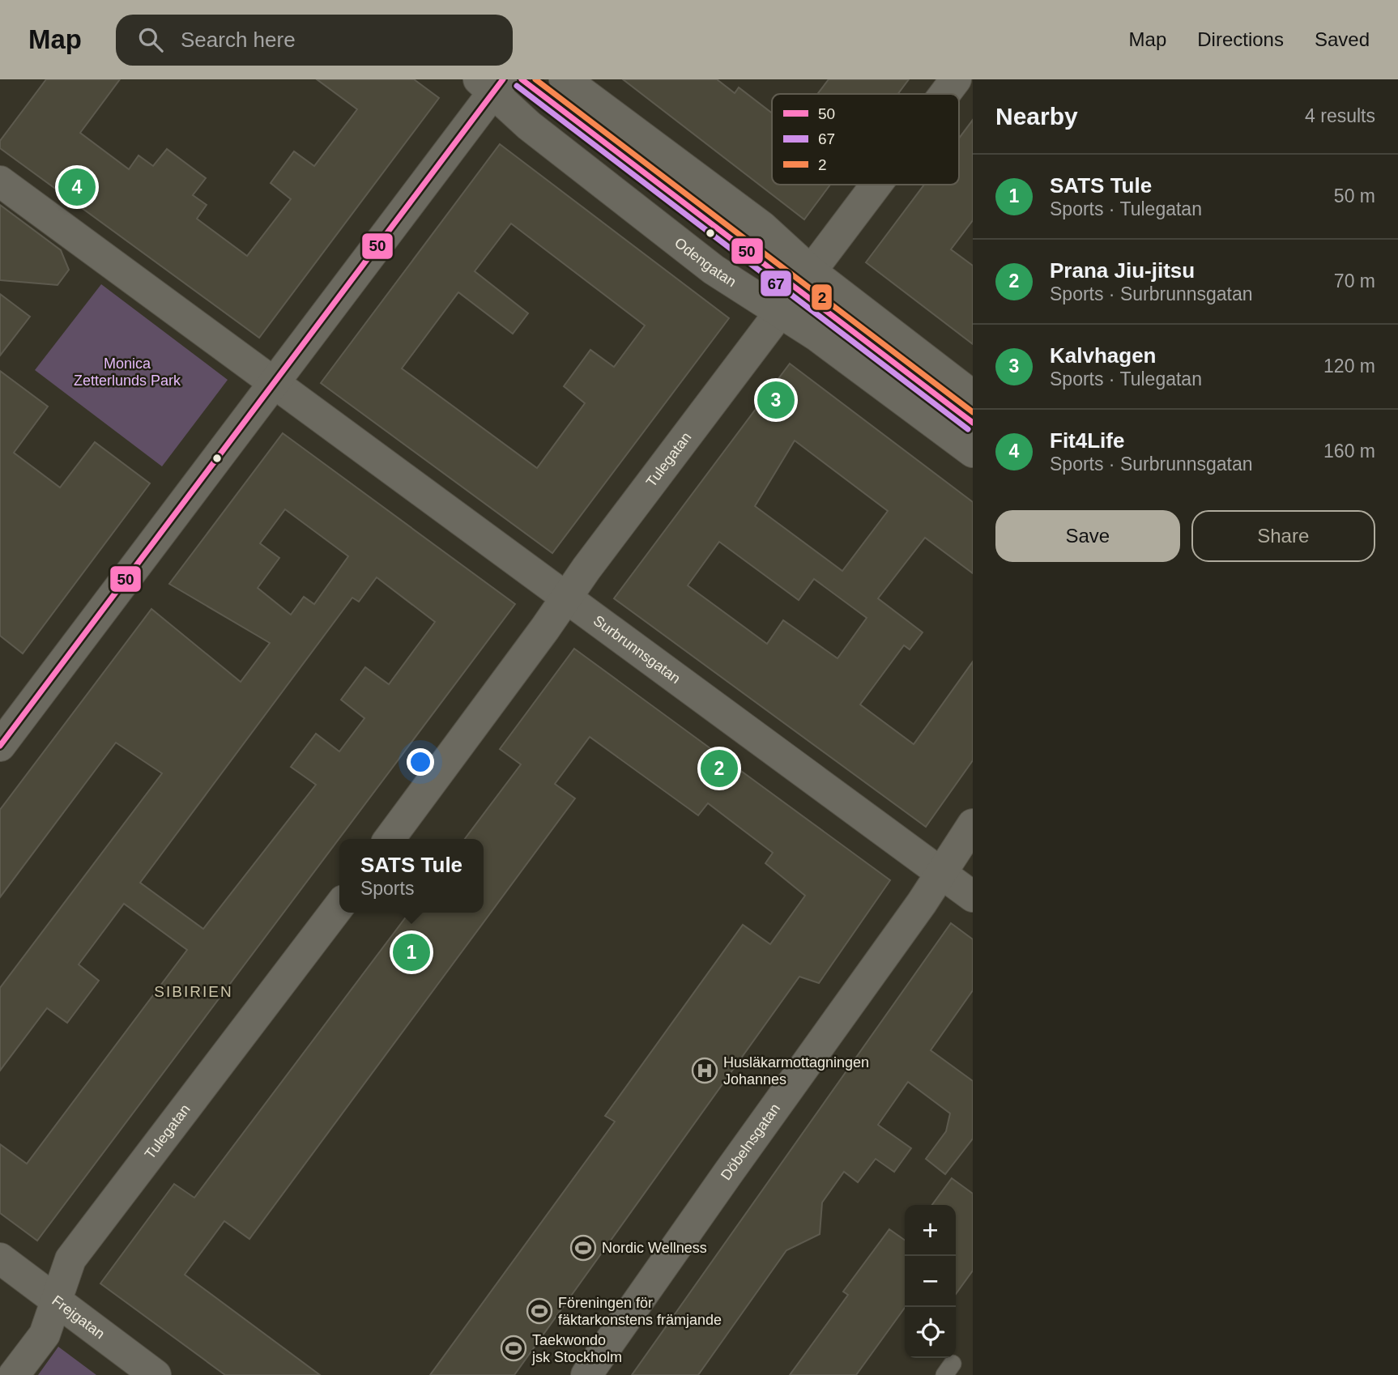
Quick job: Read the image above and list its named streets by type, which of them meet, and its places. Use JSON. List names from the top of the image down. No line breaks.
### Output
{"streets":{"street":["Odengatan","Tulegatan","Surbrunnsgatan","Döbelnsgatan","Frejgatan"]},"crossings":[["Odengatan","Tulegatan"],["Tulegatan","Surbrunnsgatan"],["Tulegatan","Frejgatan"],["Surbrunnsgatan","Döbelnsgatan"]],"districts":["SIBIRIEN"],"parks":["Monica Zetterlunds Park"],"places":{"hospital":["Husläkarmottagningen Johannes"],"sports":["Nordic Wellness","Föreningen för fäktarkonstens främjande","Taekwondo jsk Stockholm"]},"lines":["transit line 50","transit line 2","transit line 67"],"legend":["50","67","2"],"page":{"header":"Map","search":"Search here","nav":["Map","Directions","Saved"],"heading":["Nearby","4 results"],"list":[{"mark":"1","name":"SATS Tule","note":"Sports · Tulegatan","value":"50 m"},{"mark":"2","name":"Prana Jiu-jitsu","note":"Sports · Surbrunnsgatan","value":"70 m"},{"mark":"3","name":"Kalvhagen","note":"Sports · Tulegatan","value":"120 m"},{"mark":"4","name":"Fit4Life","note":"Sports · Surbrunnsgatan","value":"160 m"}],"pins":["4","3","2","1"],"buttons":["Save","Share"],"popup":["SATS Tule","Sports"],"map_buttons":["+","−"]}}
